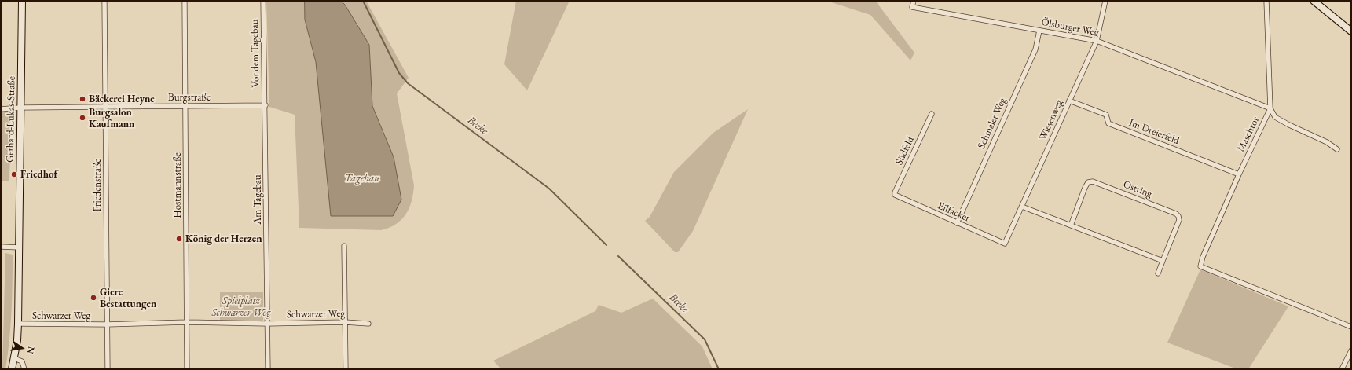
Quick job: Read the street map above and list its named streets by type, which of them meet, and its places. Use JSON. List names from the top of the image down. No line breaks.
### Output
{"streets":{"street":["Ölsburger Weg","Vor dem Tagebau","Burgstraße","Gerhard-Lukas-Straße","Wiesenweg","Schmaler Weg","Im Dreierfeld","Maschtor","Südfeld","Friedenstraße","Hostmannstraße","Ostring","Am Tagebau","Eilfacker","Schwarzer Weg"]},"crossings":[["Ölsburger Weg","Wiesenweg"],["Ölsburger Weg","Schmaler Weg"],["Ölsburger Weg","Maschtor"],["Vor dem Tagebau","Burgstraße"],["Vor dem Tagebau","Am Tagebau"],["Burgstraße","Gerhard-Lukas-Straße"],["Burgstraße","Friedenstraße"],["Burgstraße","Hostmannstraße"],["Burgstraße","Am Tagebau"],["Gerhard-Lukas-Straße","Schwarzer Weg"],["Wiesenweg","Im Dreierfeld"],["Wiesenweg","Eilfacker"],["Schmaler Weg","Eilfacker"],["Im Dreierfeld","Maschtor"],["Südfeld","Eilfacker"],["Friedenstraße","Schwarzer Weg"],["Hostmannstraße","Schwarzer Weg"],["Am Tagebau","Schwarzer Weg"]],"water":["Beeke","Tagebau"],"parks":["Spielplatz Schwarzer Weg"],"places":["Bäckerei Heyne","Burgsalon Kaufmann","Friedhof","König der Herzen","Giere Bestattungen"],"north":"right"}
